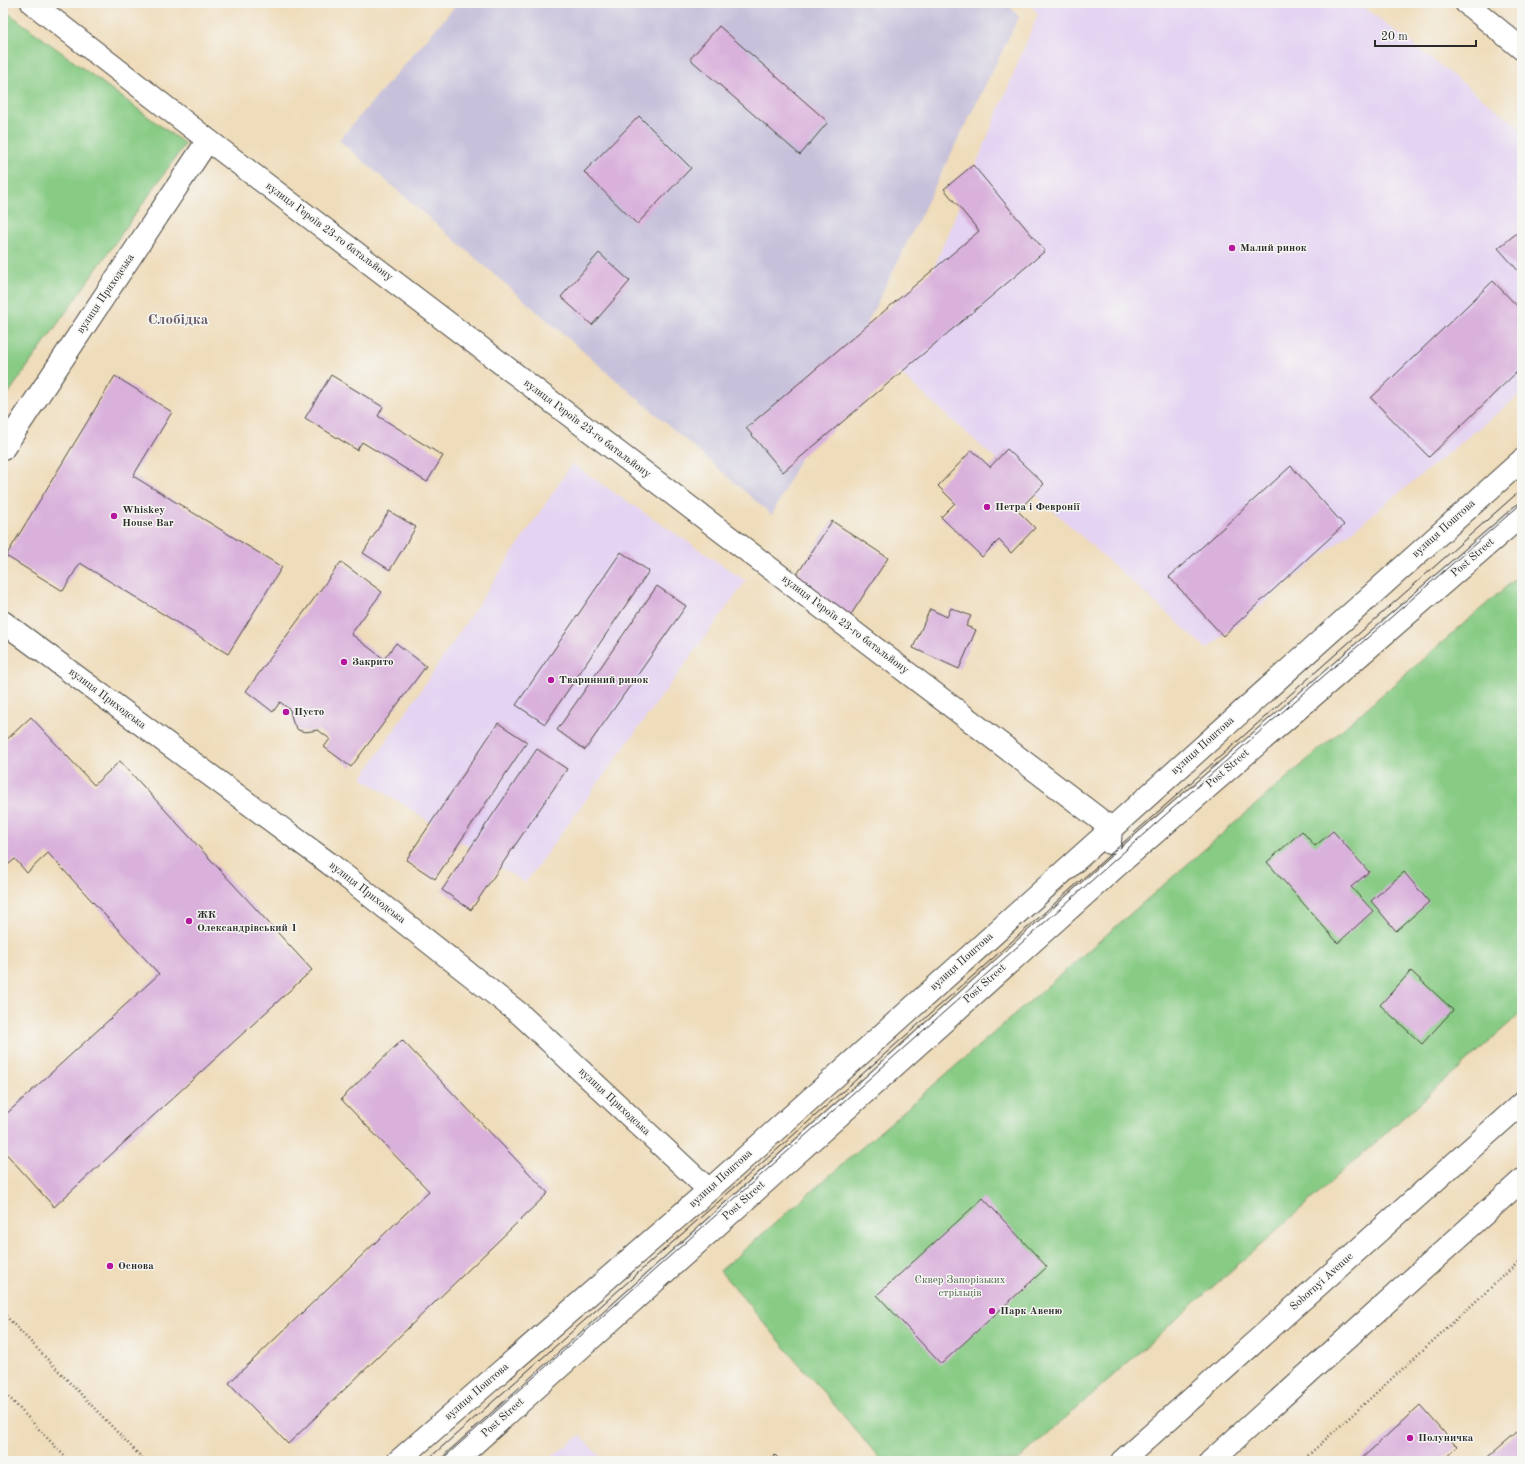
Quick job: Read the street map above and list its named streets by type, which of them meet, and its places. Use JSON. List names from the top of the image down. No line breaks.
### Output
{"streets":{"street":["вулиця Героїв 23-го батальйону","вулиця Приходська","вулиця Поштова","Post Street","Sobornyi Avenue"]},"crossings":[["вулиця Героїв 23-го батальйону","вулиця Приходська"],["вулиця Героїв 23-го батальйону","вулиця Поштова"],["вулиця Приходська","вулиця Поштова"]],"districts":["Слобідка"],"parks":["Сквер Запорізьких стрільців"],"places":["Малий ринок","Петра і Февронії","Whiskey House Bar","Закрито","Тваринний ринок","Пусто","ЖК Олександрівський 1","Основа","Парк Авеню","Полуничка"],"scale_bar":"20 m"}
